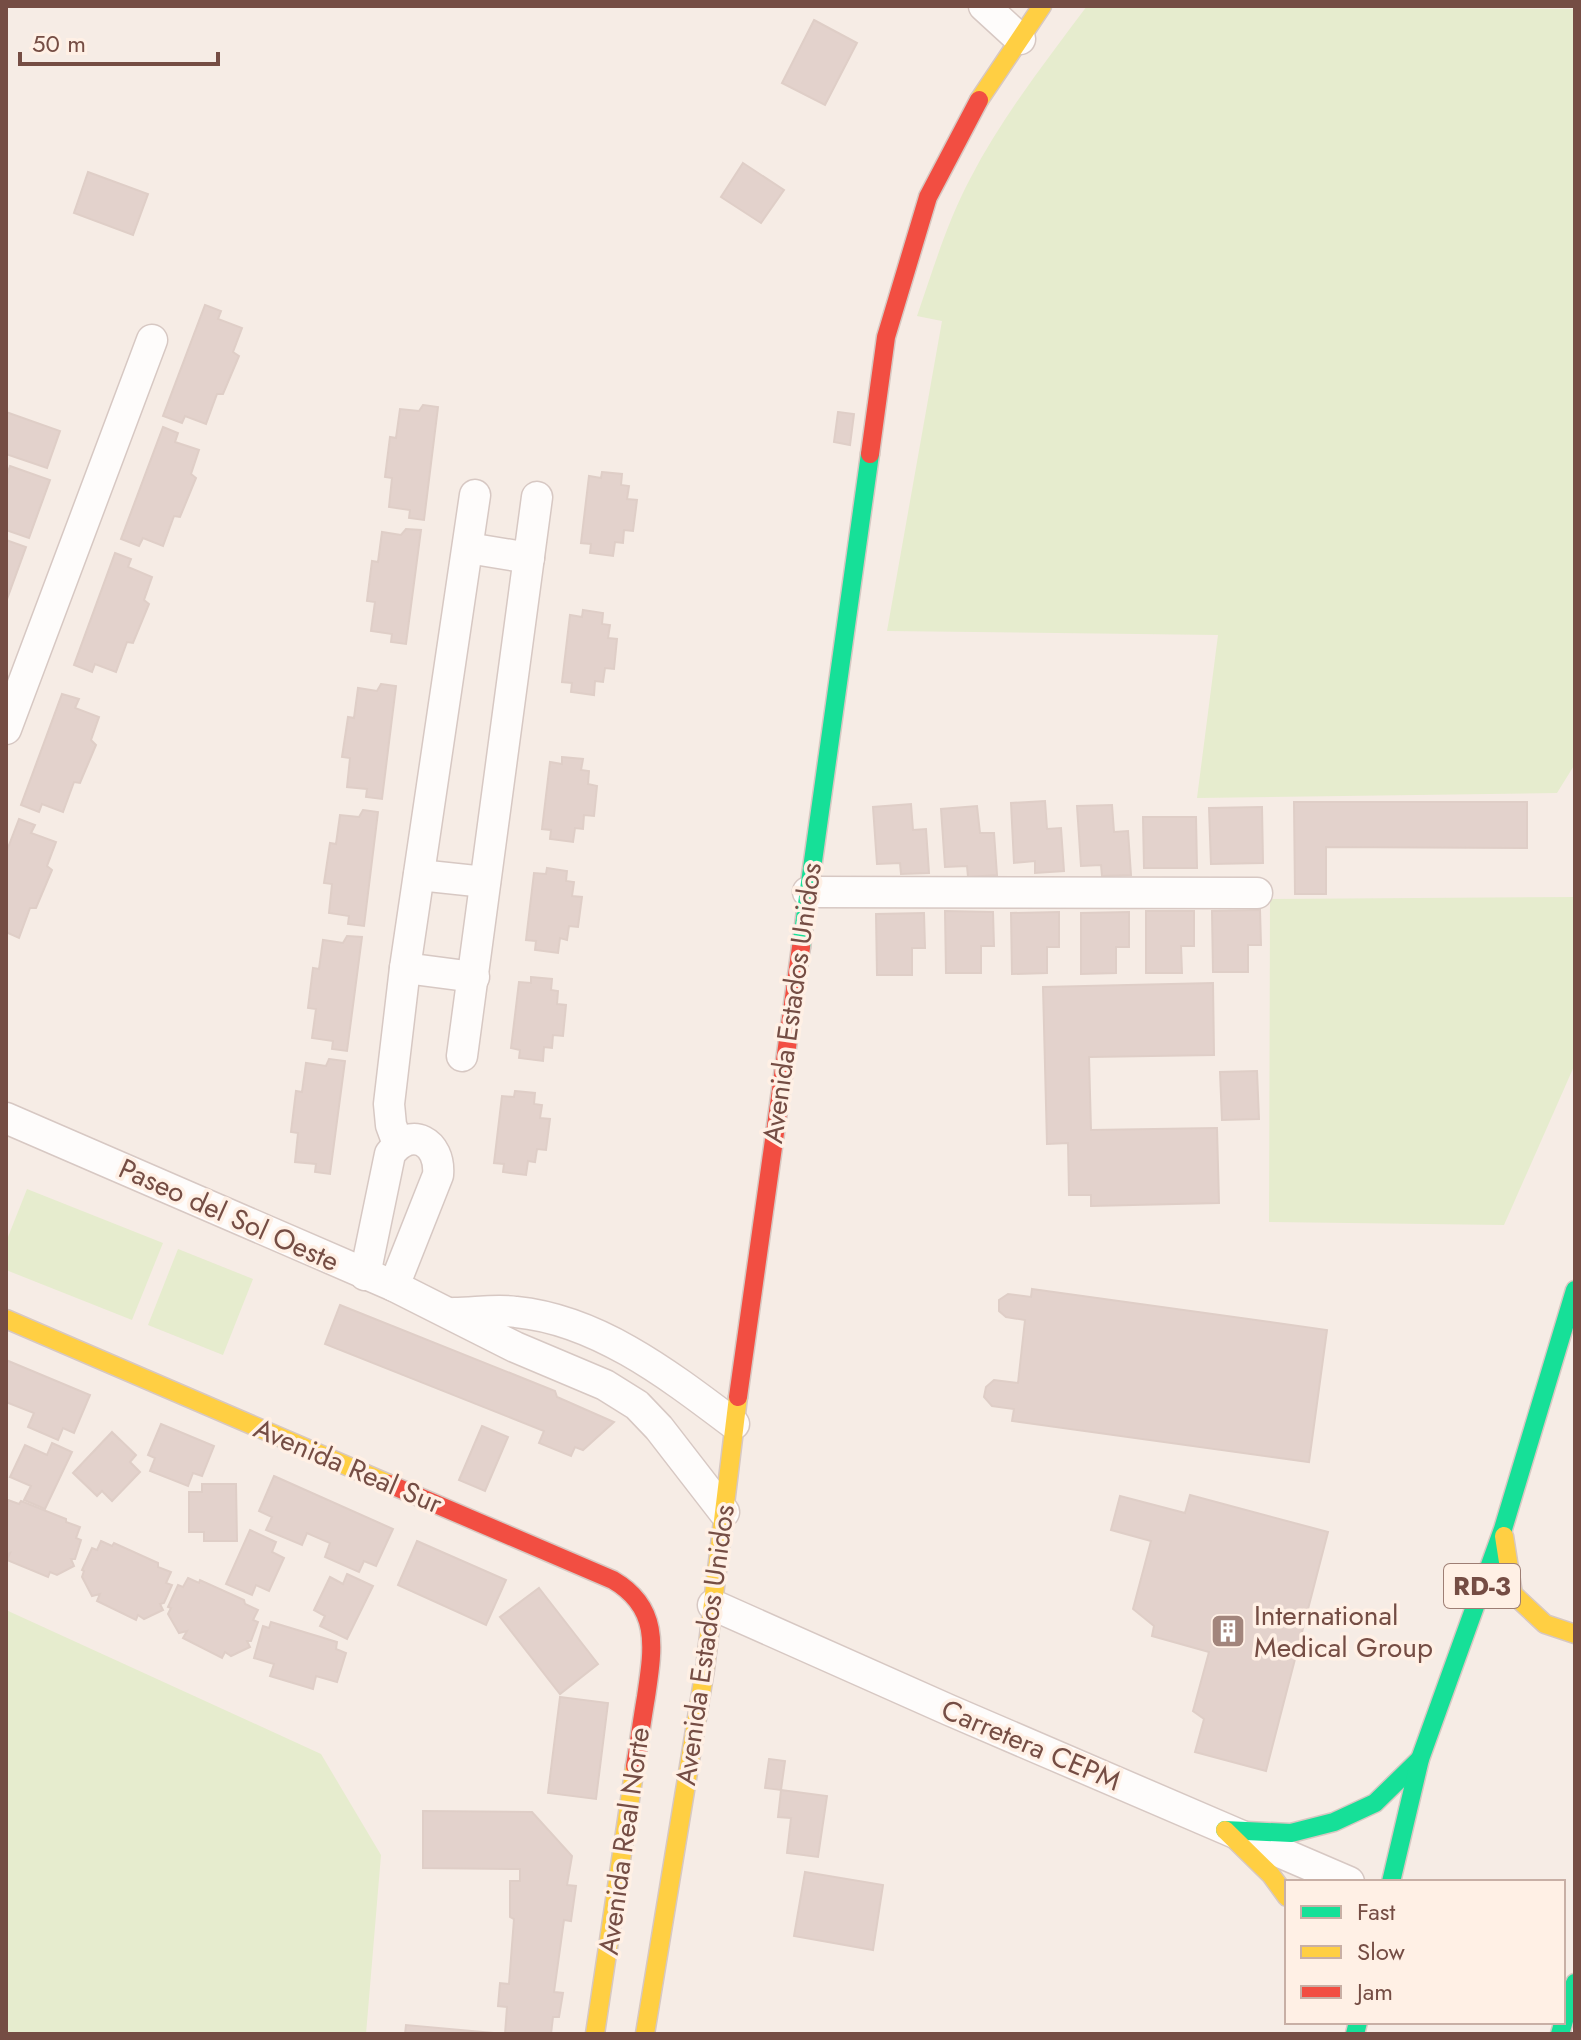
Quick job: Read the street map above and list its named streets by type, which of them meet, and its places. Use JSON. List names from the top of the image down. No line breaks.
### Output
{"streets":{"main road":["Avenida Estados Unidos","Avenida Real Sur","RD-3","Avenida Real Norte"],"street":["Paseo del Sol Oeste","Carretera CEPM"]},"crossings":[["Avenida Estados Unidos","Paseo del Sol Oeste"],["Avenida Estados Unidos","Carretera CEPM"],["Avenida Real Sur","Avenida Real Norte"]],"places":{"building":["International Medical Group"]},"legend":["Fast","Slow","Jam"],"scale_bar":"50 m"}
